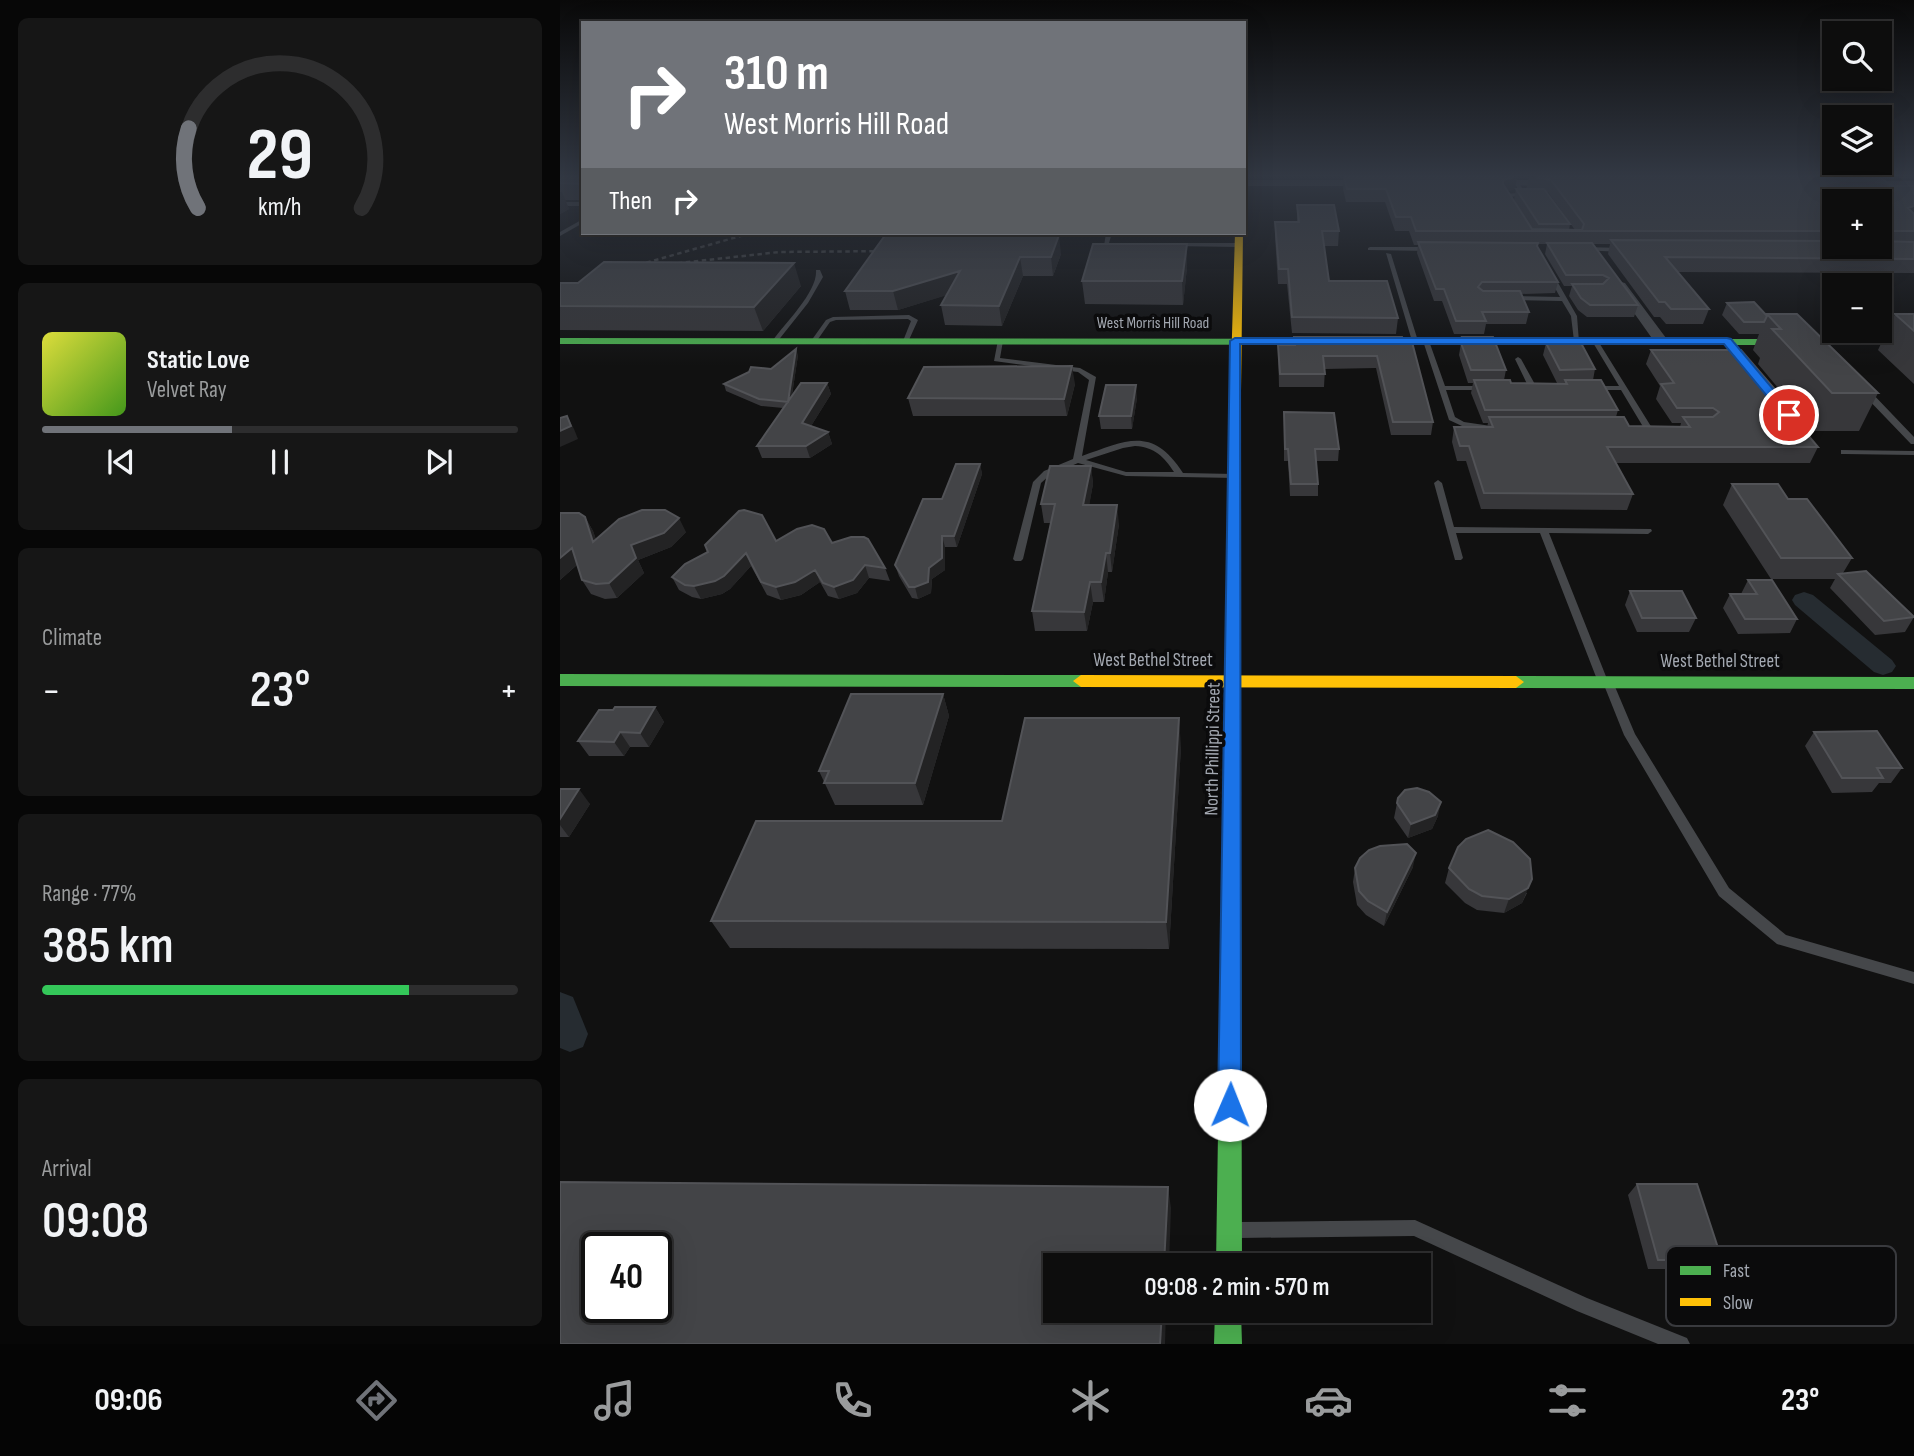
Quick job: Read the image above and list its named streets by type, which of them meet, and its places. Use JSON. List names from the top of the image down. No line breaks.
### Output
{"streets":{"street":["West Morris Hill Road","West Bethel Street","North Phillippi Street"]},"crossings":[["West Morris Hill Road","North Phillippi Street"],["West Bethel Street","North Phillippi Street"]],"legend":["Fast","Slow"],"page":{"map_buttons":["+","−"],"turn":["310 m","West Morris Hill Road"],"then":"Then","song":["Static Love","Velvet Ray"],"tile":["Climate",["Range · 77%","385 km"],["Arrival","09:08"]],"heat":["−","23°","+"],"limit":"40","trip":"09:08 · 2 min · 570 m","tabs":["09:06","23°"],"gauge":["29","km/h"]}}
